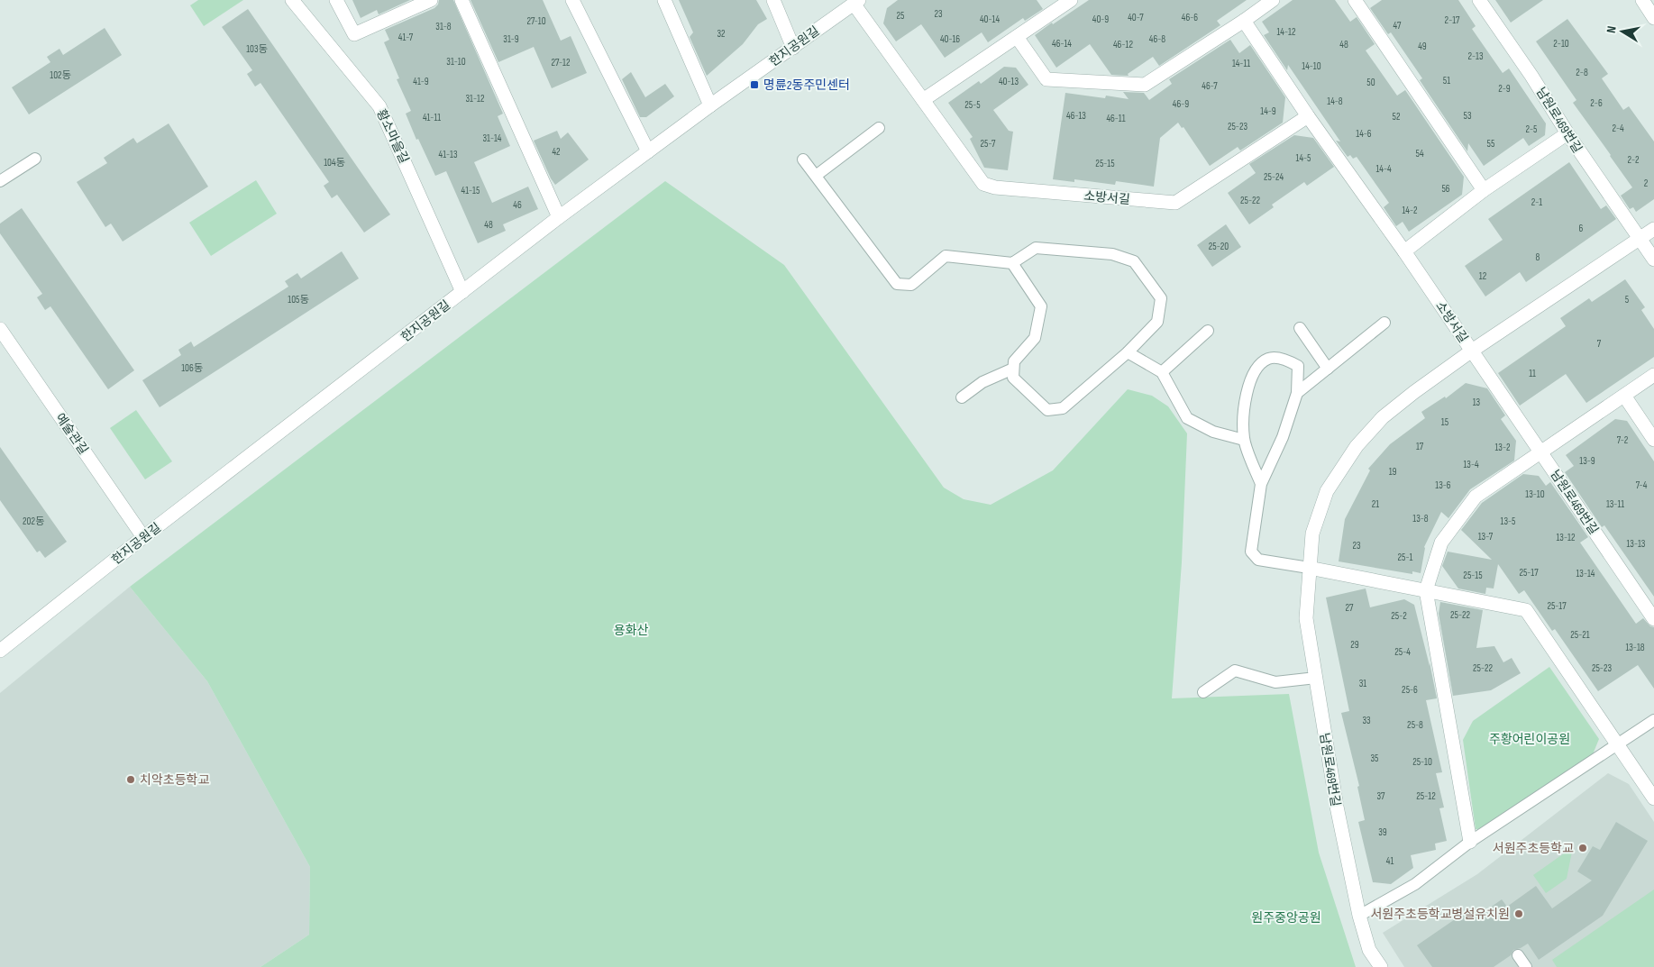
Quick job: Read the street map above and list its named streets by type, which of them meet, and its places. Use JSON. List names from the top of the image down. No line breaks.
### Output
{"streets":{"street":["한지공원길","남원로469번길","황소마을길","소방서길","예술관길"]},"crossings":[["한지공원길","황소마을길"],["한지공원길","소방서길"],["한지공원길","예술관길"],["남원로469번길","소방서길"]],"parks":["용화산","주황어린이공원","원주중앙공원"],"places":{"transit":["명륜2동주민센터"],"other":["치악초등학교","서원주초등학교","서원주초등학교병설유치원"]},"house_numbers":["23","25","40-7","46-6","40-14","40-9","2-17","27-10","47","31-8","14-12","32","41-7","31-9","40-16","46-8","46-14","2-10","46-12","48","49","103동","2-13","31-10","27-12","14-11","14-10","2-8","102동","51","41-9","40-13","50","46-7","2-9","31-12","14-8","2-6","46-9","25-5","14-9","46-13","53","52","41-11","46-11","25-23","2-4","2-5","14-6","31-14","25-7","55","42","54","41-13","14-5","2-2","104동","25-15","14-4","25-24","2","56","41-15","25-22","2-1","46","14-2","48","6","25-20","8","12","105동","5","7","106동","11","13","15","7-2","17","13-2","13-9","13-4","19","13-6","7-4","13-10","21","13-11","13-8","202동","13-5","13-7","13-12","13-13","23","25-1","25-17","13-14","25-15","25-17","27","25-22","25-2","25-21","29","13-18","25-4","25-22","25-23","31","25-6","33","25-8","35","25-10","37","25-12","39","41"],"north":"left"}
